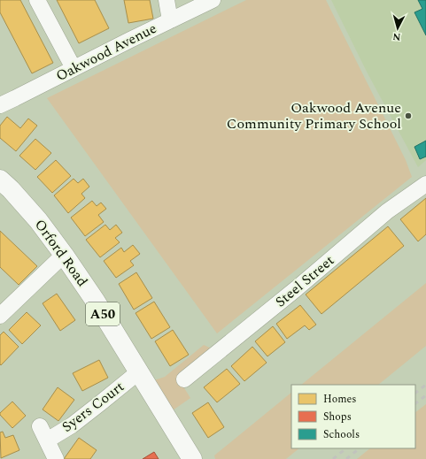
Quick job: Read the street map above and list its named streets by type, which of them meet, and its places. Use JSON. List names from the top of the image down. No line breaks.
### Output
{"streets":{"main road":["Orford Road","A50"],"street":["Oakwood Avenue","Steel Street","Syers Court"]},"crossings":[["Orford Road","Syers Court"]],"places":["Oakwood Avenue Community Primary School"],"legend":["Homes","Shops","Schools"],"north":"bottom"}
